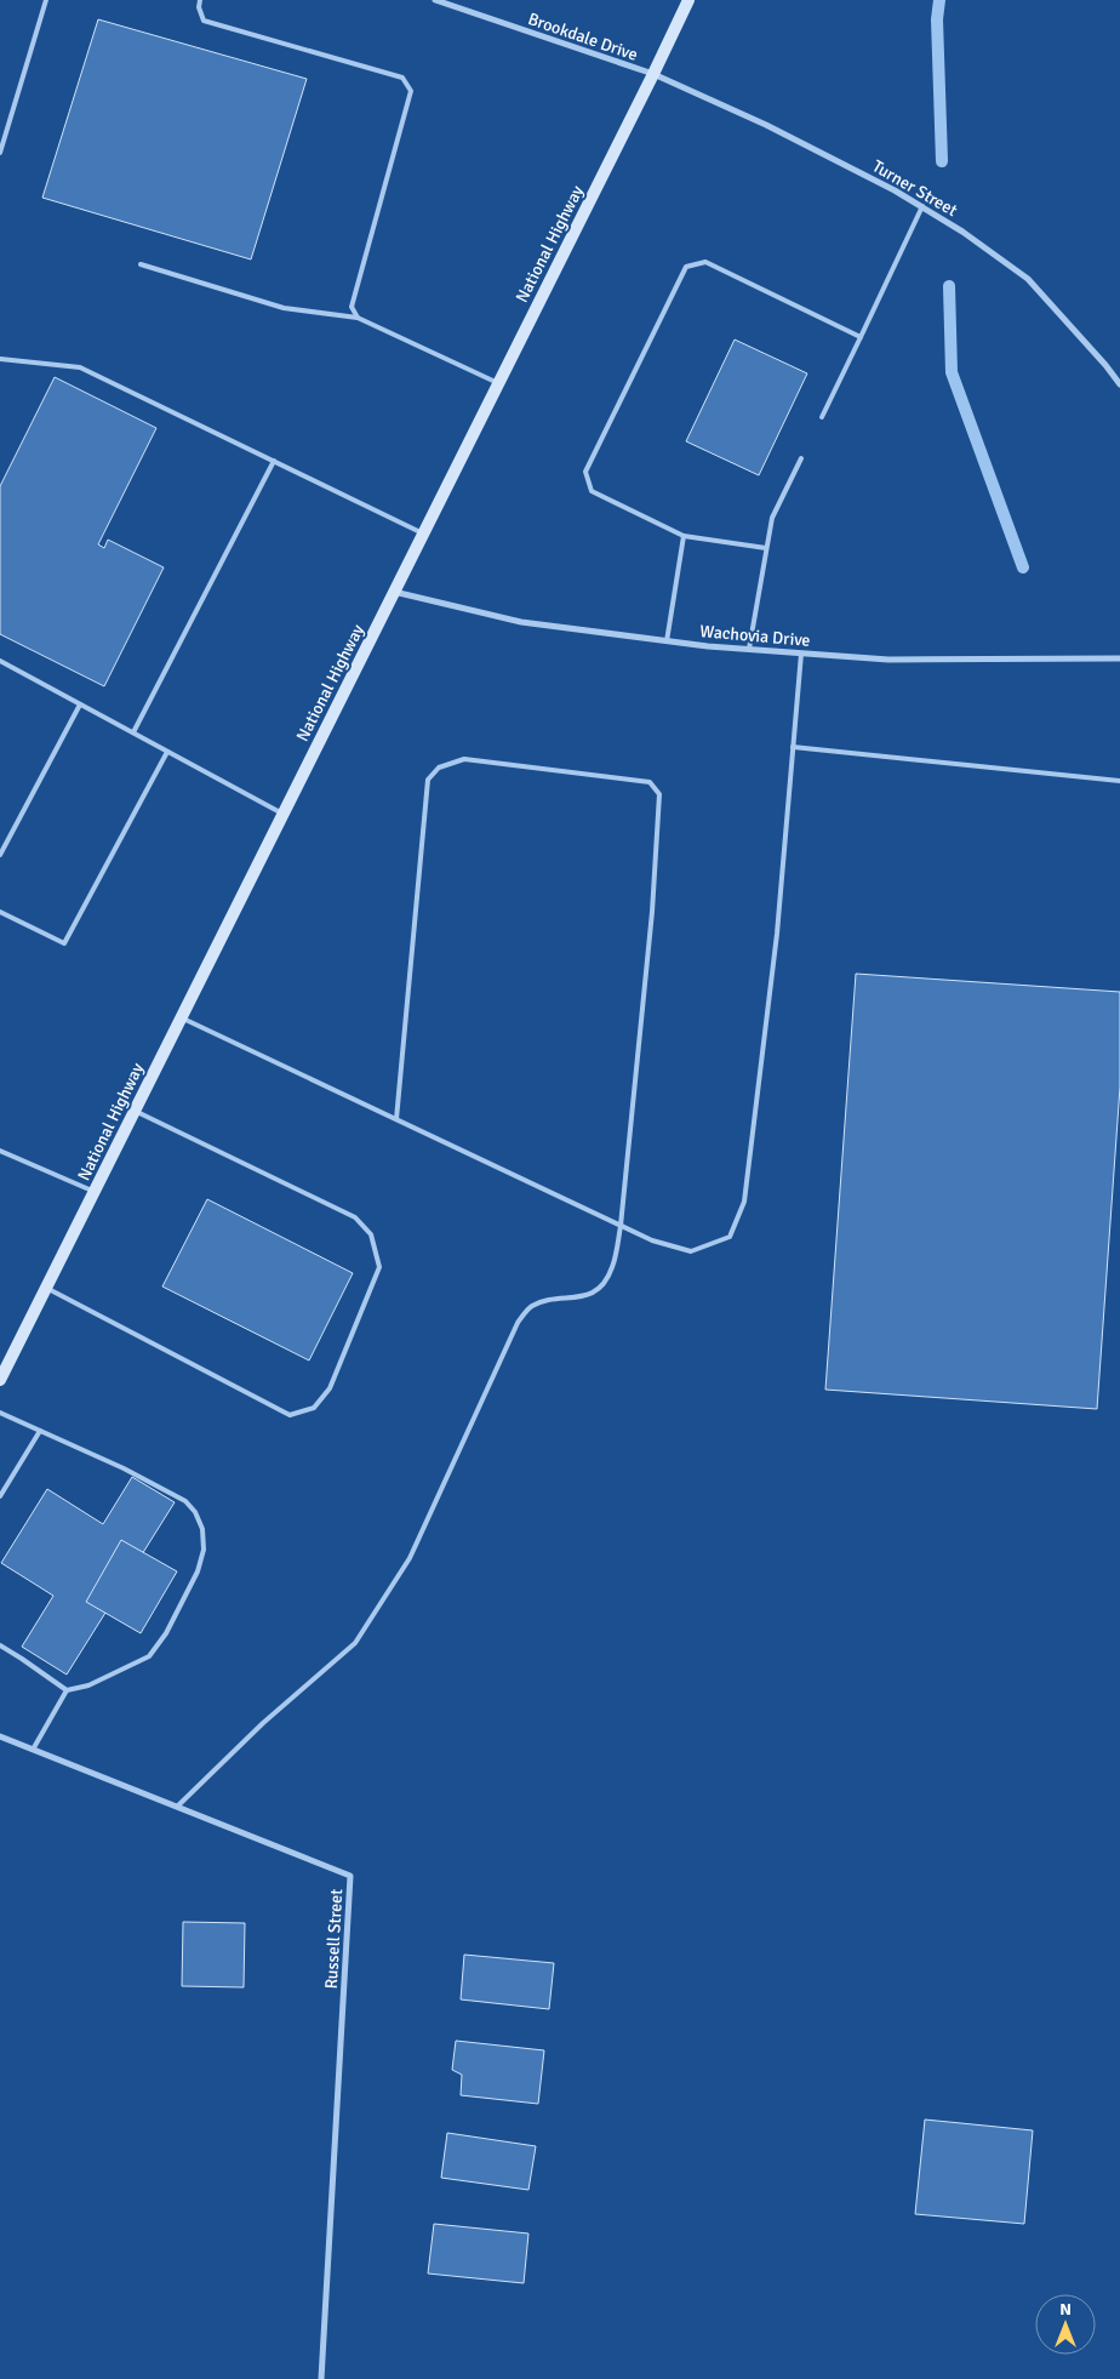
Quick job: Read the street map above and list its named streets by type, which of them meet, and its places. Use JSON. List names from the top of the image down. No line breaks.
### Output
{"streets":{"main road":["National Highway"],"street":["Brookdale Drive","Turner Street","Wachovia Drive","Russell Street"]},"crossings":[["Brookdale Drive","Turner Street"],["Brookdale Drive","National Highway"],["Turner Street","National Highway"],["National Highway","Wachovia Drive"]],"north":"top"}
